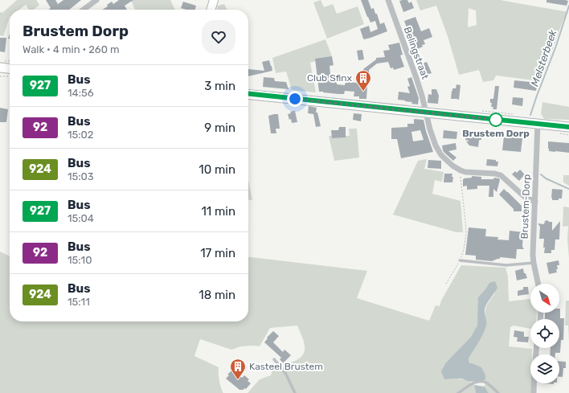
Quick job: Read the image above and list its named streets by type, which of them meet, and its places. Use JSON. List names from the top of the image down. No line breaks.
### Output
{"streets":{"street":["Belingstraat","Brustem-Dorp"]},"water":["Melsterbeek"],"places":{"building":["Club Sfinx","Kasteel Brustem"],"other":["Brustem Dorp"]},"lines":["bus line 927"],"north":"bottom right","page":{"heading":["Brustem Dorp","Walk · 4 min · 260 m"],"list":[{"mark":"927","name":"Bus","note":"14:56","value":"3 min"},{"mark":"92","name":"Bus","note":"15:02","value":"9 min"},{"mark":"924","name":"Bus","note":"15:03","value":"10 min"},{"mark":"927","name":"Bus","note":"15:04","value":"11 min"},{"mark":"92","name":"Bus","note":"15:10","value":"17 min"},{"mark":"924","name":"Bus","note":"15:11","value":"18 min"}]}}
